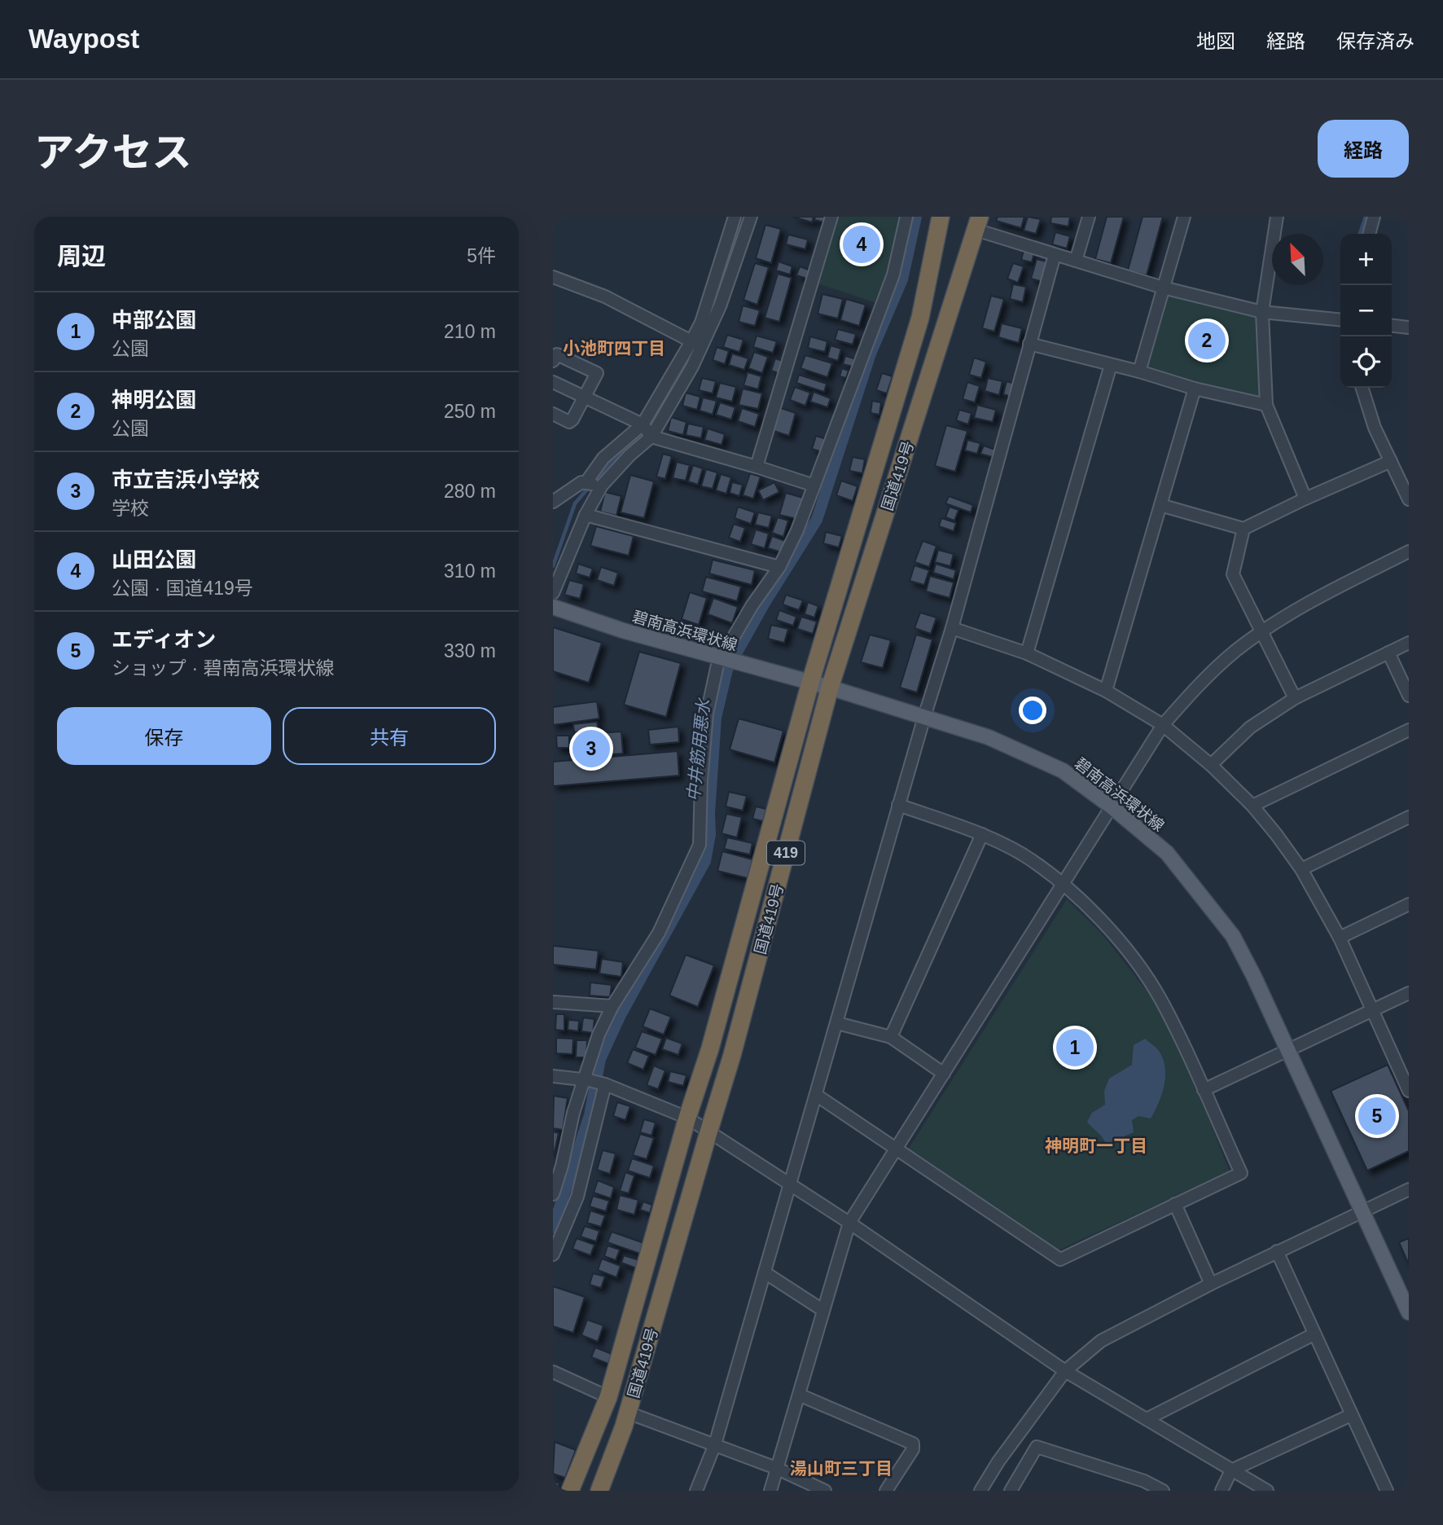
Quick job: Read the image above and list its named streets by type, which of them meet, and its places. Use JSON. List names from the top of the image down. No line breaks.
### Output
{"streets":{"highway":["国道419号","419"],"main road":["碧南高浜環状線"]},"crossings":[["国道419号","碧南高浜環状線"]],"districts":["小池町四丁目","神明町一丁目","湯山町三丁目"],"water":["中井筋用悪水"],"north":"top left","page":{"header":"Waypost","nav":["地図","経路","保存済み"],"title":"アクセス","buttons":["経路",["保存","共有"]],"heading":["周辺","5件"],"pins":["4","2","3","1","5"],"map_buttons":["+","−"],"list":[{"mark":"1","name":"中部公園","note":"公園","value":"210 m"},{"mark":"2","name":"神明公園","note":"公園","value":"250 m"},{"mark":"3","name":"市立吉浜小学校","note":"学校","value":"280 m"},{"mark":"4","name":"山田公園","note":"公園 · 国道419号","value":"310 m"},{"mark":"5","name":"エディオン","note":"ショップ · 碧南高浜環状線","value":"330 m"}]}}
